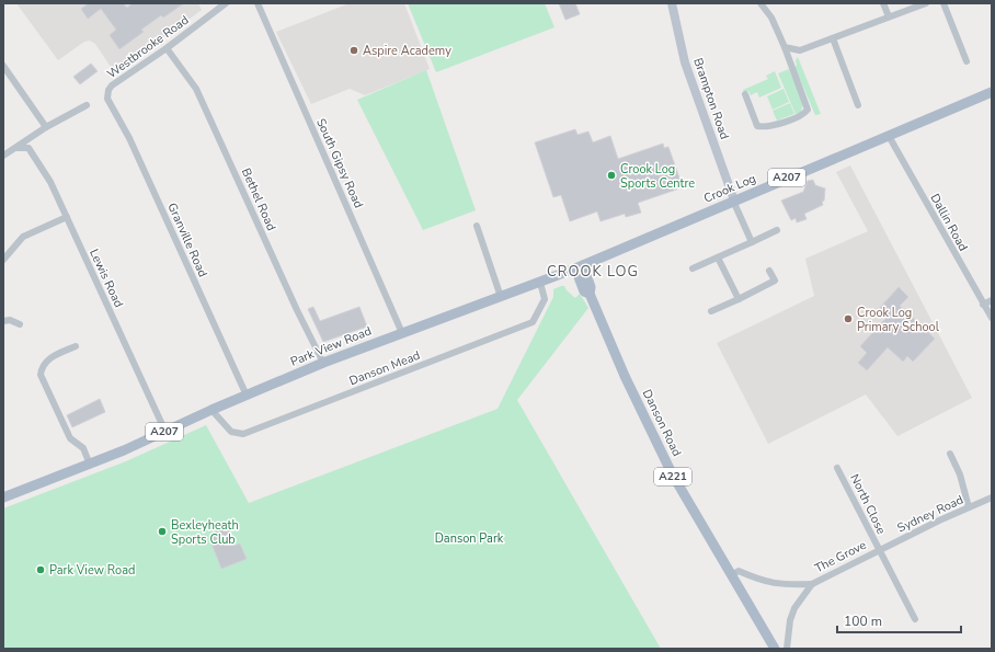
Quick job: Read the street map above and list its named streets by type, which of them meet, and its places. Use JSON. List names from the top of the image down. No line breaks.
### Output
{"streets":{"main road":["A207","Crook Log","Park View Road","Danson Road","A221"],"street":["Westbrooke Road","Brampton Road","South Gipsy Road","Bethel Road","Dallin Road","Granville Road","Lewis Road","Danson Mead","North Close","Sydney Road","The Grove"]},"crossings":[["Westbrooke Road","Bethel Road"],["Westbrooke Road","Granville Road"],["Brampton Road","Crook Log"],["South Gipsy Road","Park View Road"],["Crook Log","Dallin Road"],["Crook Log","Park View Road"],["Crook Log","Danson Road"],["Bethel Road","Park View Road"],["Granville Road","Park View Road"],["Lewis Road","Park View Road"],["Park View Road","Danson Mead"],["Park View Road","Danson Road"],["Danson Road","The Grove"],["North Close","Sydney Road"],["North Close","The Grove"],["Sydney Road","The Grove"]],"districts":["CROOK LOG"],"parks":["Danson Park"],"places":["Aspire Academy","Crook Log Sports Centre","Crook Log Primary School","Bexleyheath Sports Club","Park View Road"],"scale_bar":"100 m"}
